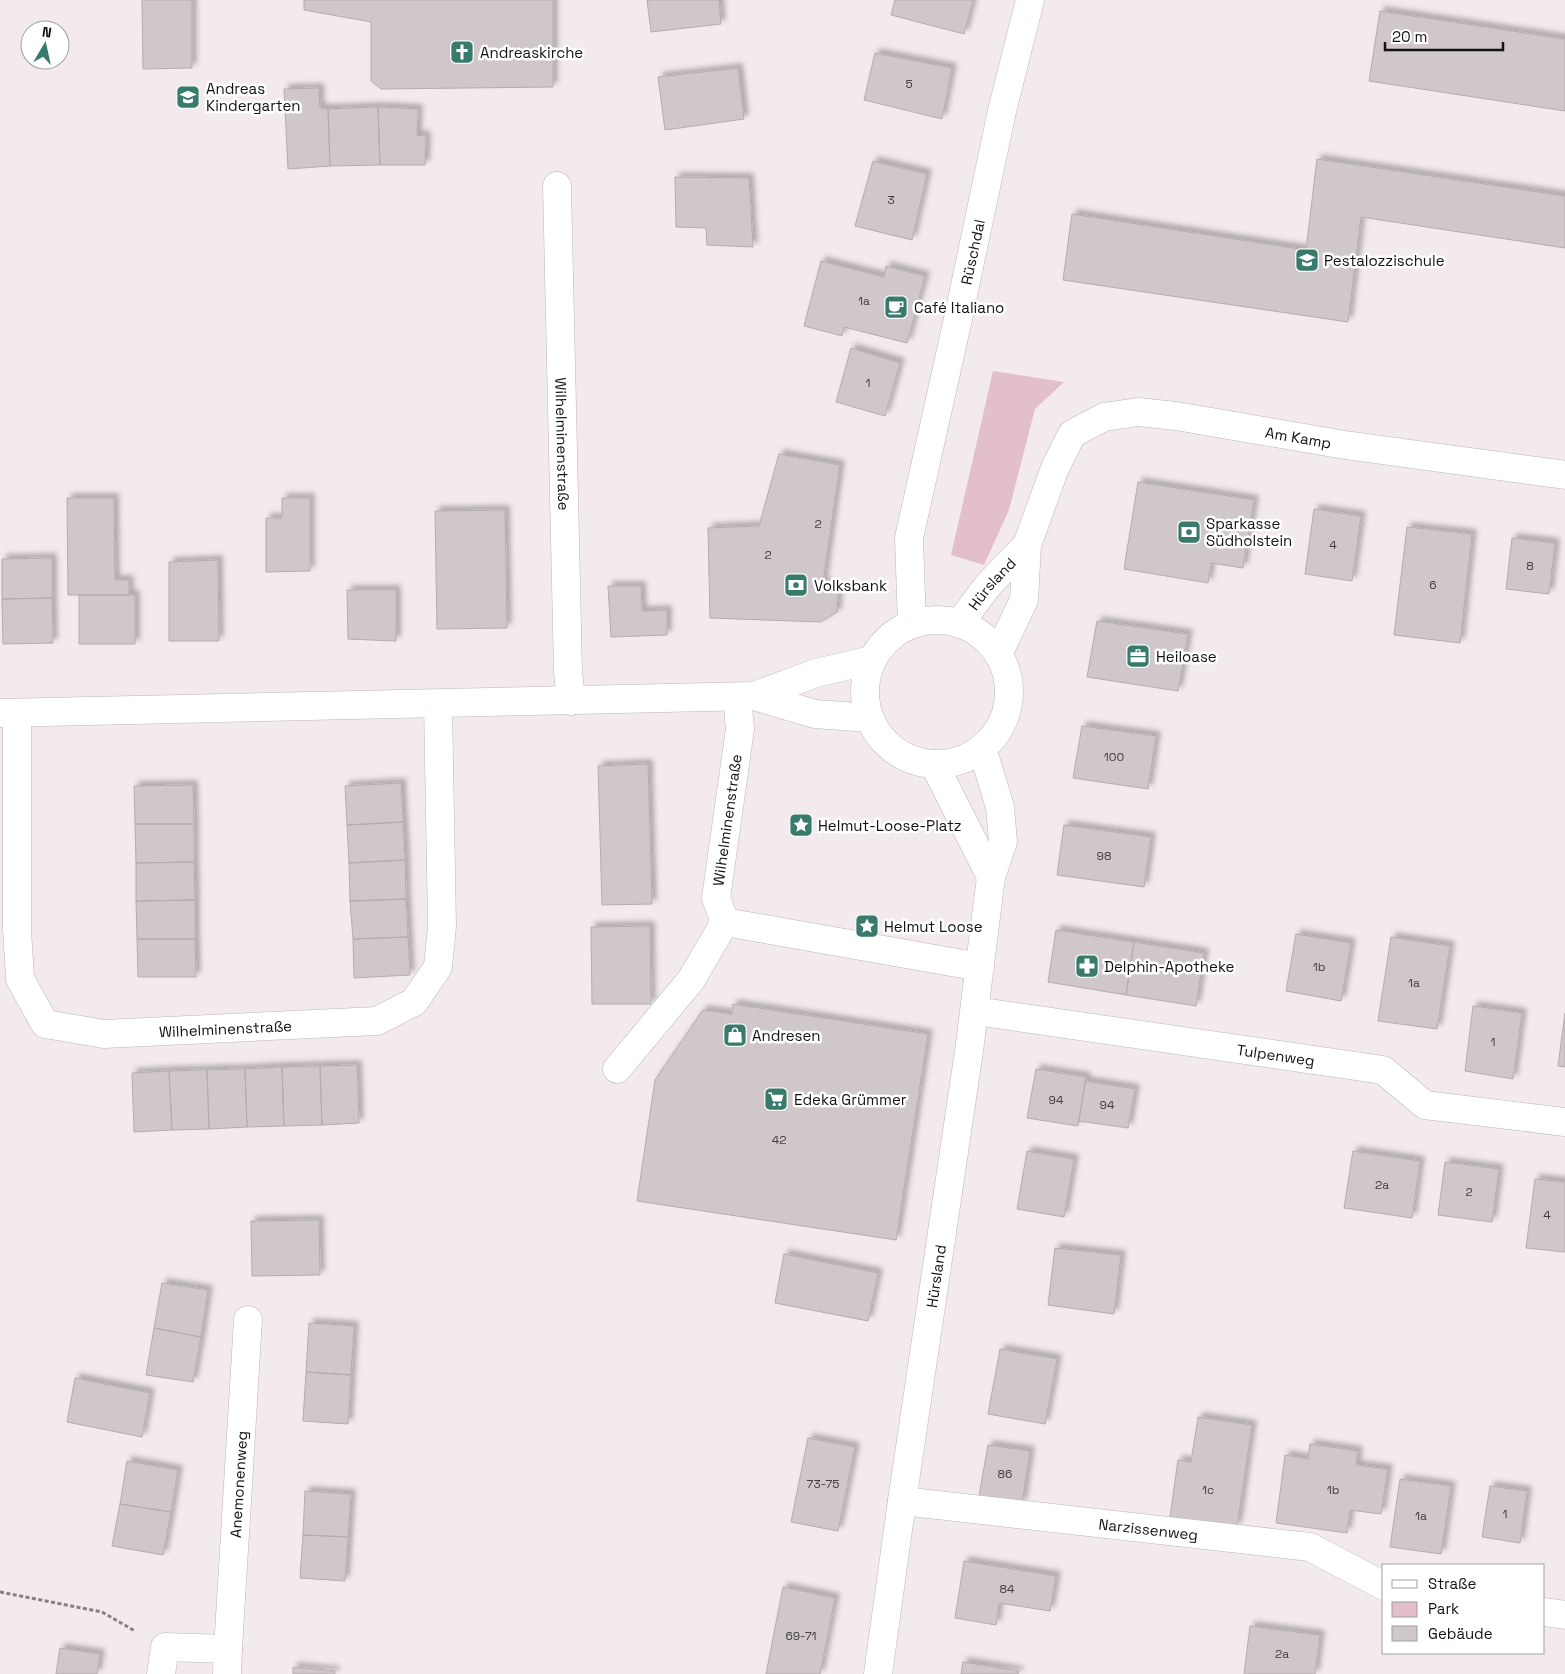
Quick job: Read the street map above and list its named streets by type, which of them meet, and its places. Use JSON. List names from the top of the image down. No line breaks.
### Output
{"streets":{"street":["Rüschdal","Am Kamp","Wilhelminenstraße","Hürsland","Tulpenweg","Anemonenweg","Narzissenweg"]},"crossings":[["Rüschdal","Wilhelminenstraße"],["Rüschdal","Hürsland"],["Am Kamp","Hürsland"],["Wilhelminenstraße","Hürsland"],["Hürsland","Tulpenweg"],["Hürsland","Narzissenweg"]],"places":{"church":["Andreaskirche"],"school or university":["Andreas Kindergarten","Pestalozzischule"],"cafe":["Café Italiano"],"bank":["Sparkasse Südholstein","Volksbank"],"office":["Heiloase"],"place":["Helmut-Loose-Platz","Helmut Loose"],"pharmacy":["Delphin-Apotheke"],"shop":["Andresen"],"supermarket":["Edeka Grümmer"]},"house_numbers":["5","3","1a","1","2","4","2","8","6","100","98","1b","1a","1","94","94","42","2a","2","4","86","73-75","1c","1b","1","1a","84","69-71","2a"],"legend":["Straße","Park","Gebäude"],"scale_bar":"20 m","north":"top"}
